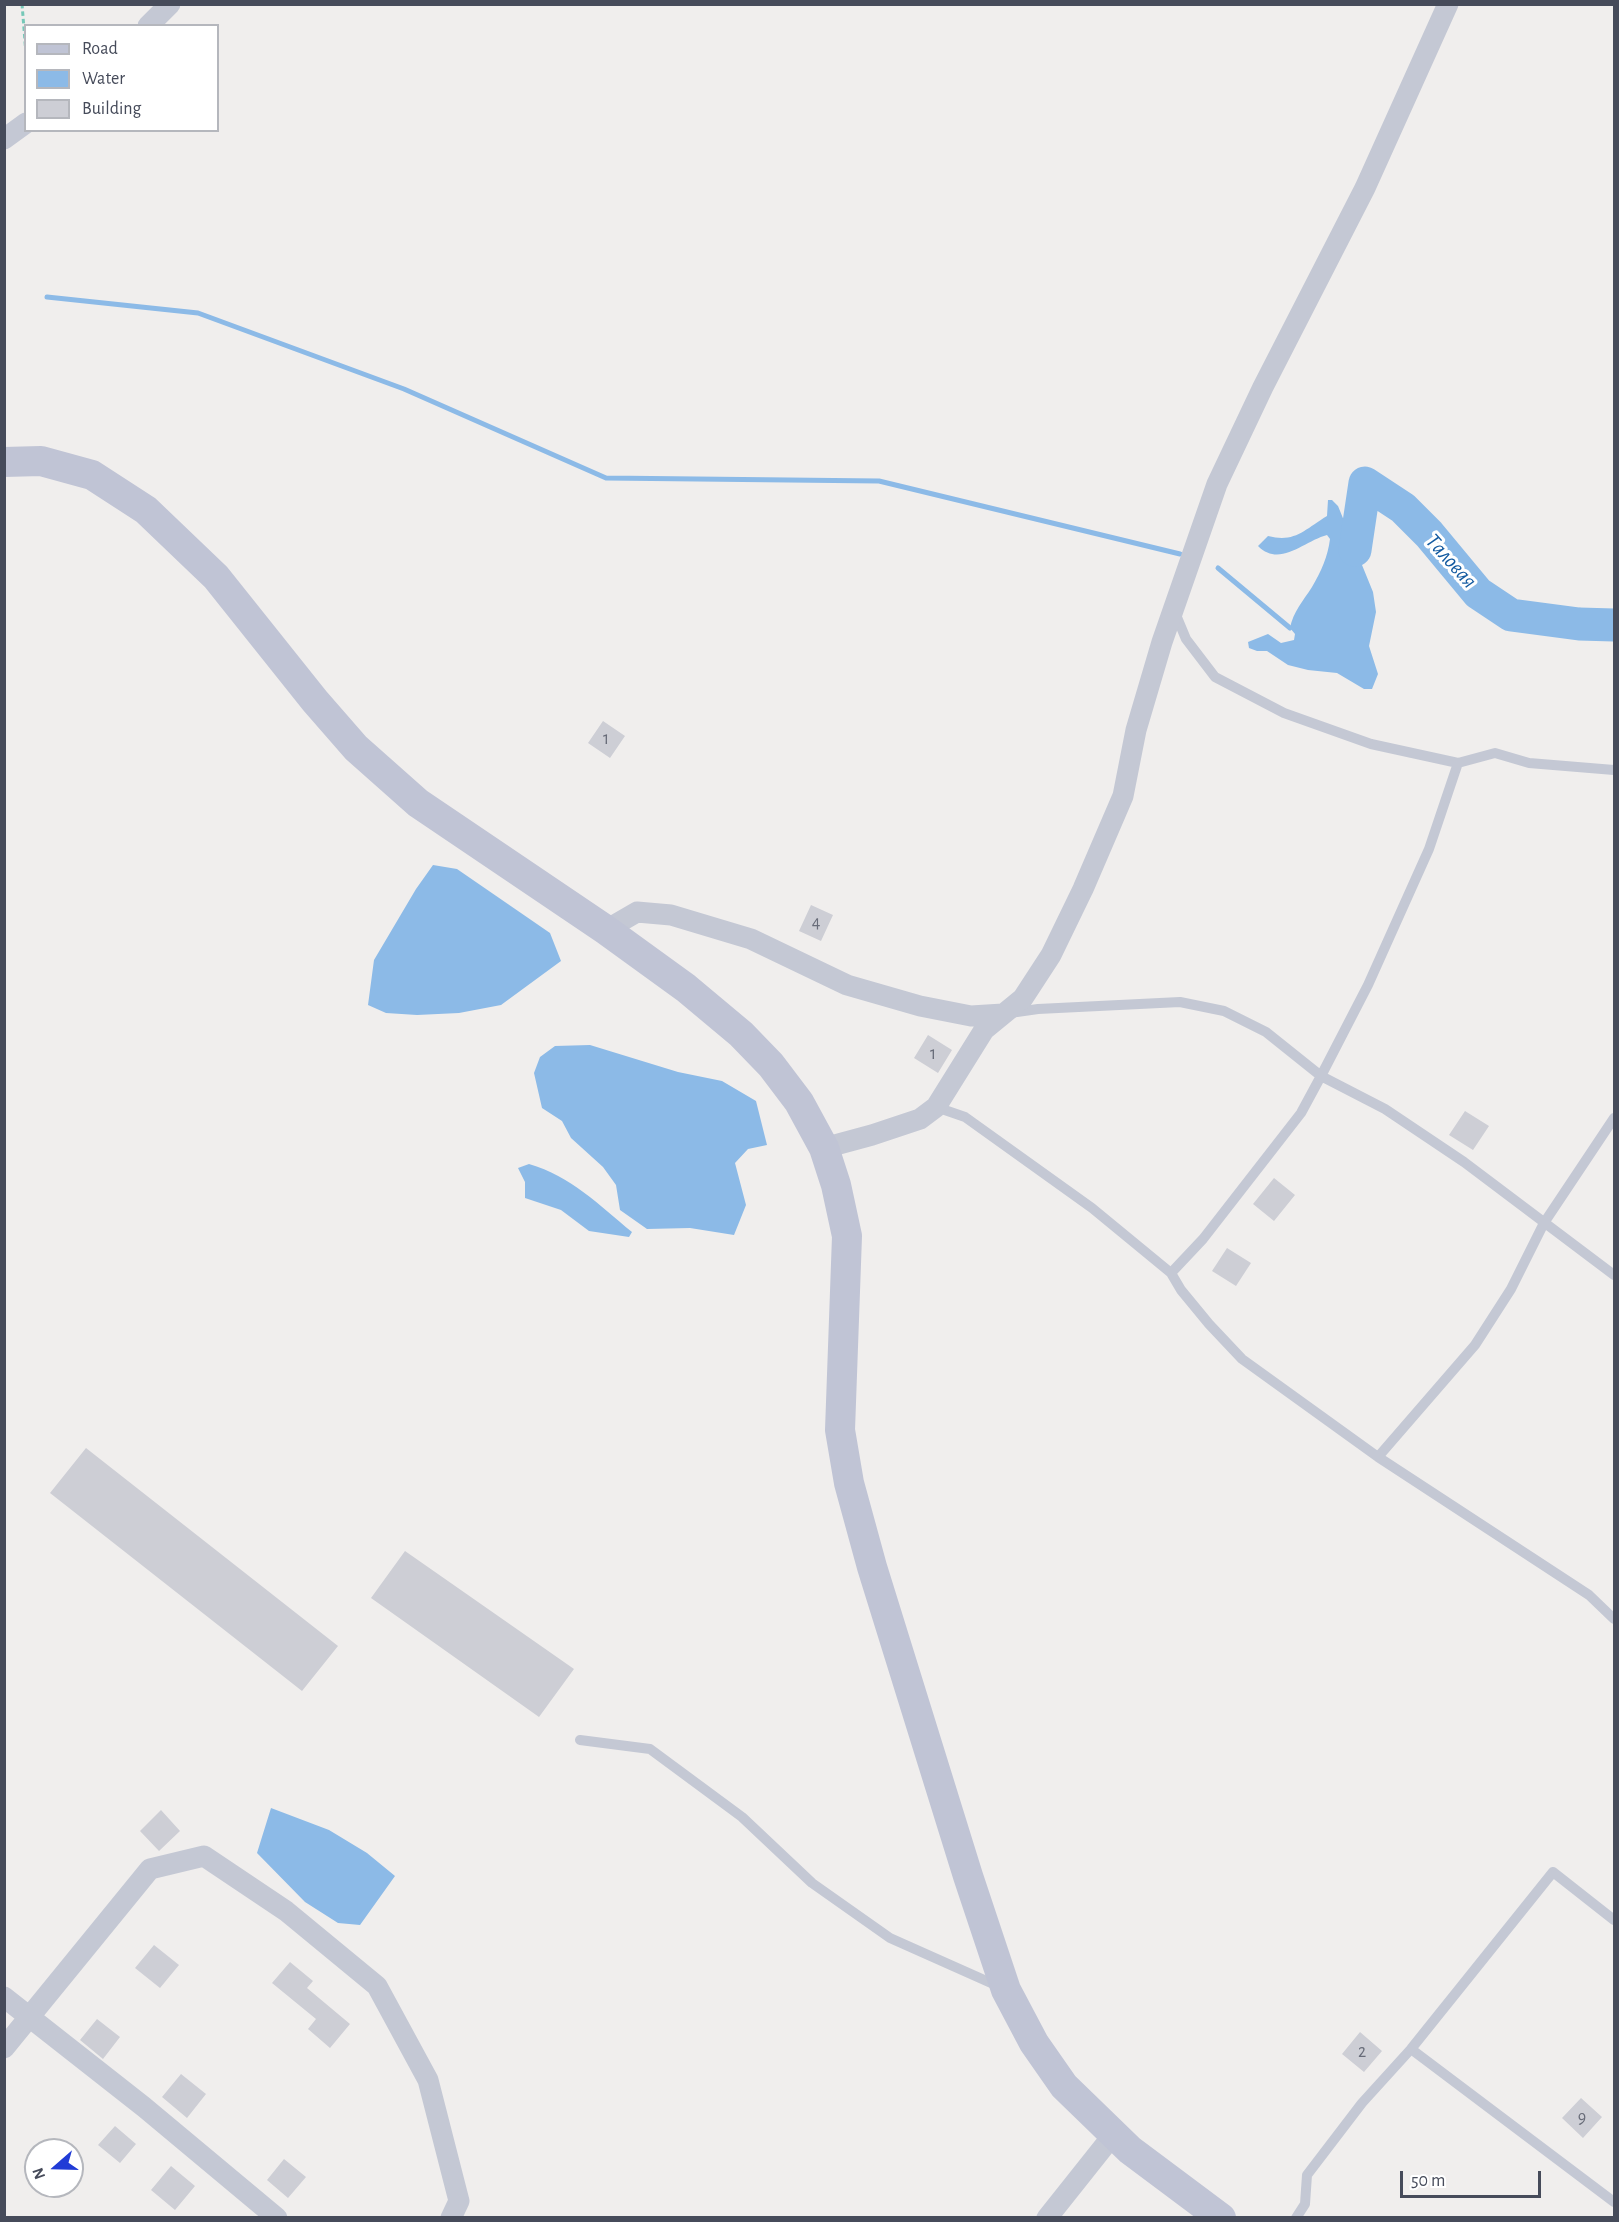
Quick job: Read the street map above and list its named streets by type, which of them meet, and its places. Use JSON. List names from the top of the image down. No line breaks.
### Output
{"water":["Таловая"],"house_numbers":["1","4","1","2","9"],"legend":["Road","Water","Building"],"scale_bar":"50 m","north":"left"}
